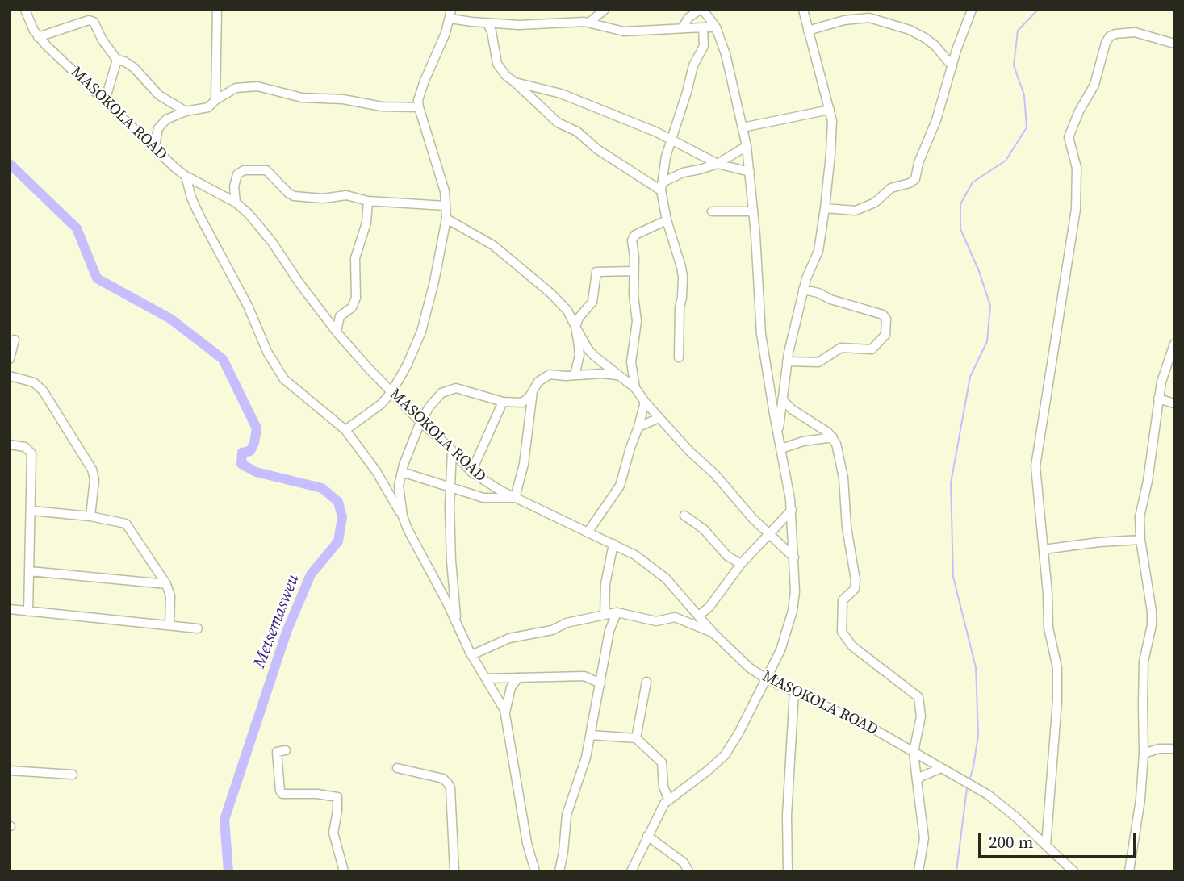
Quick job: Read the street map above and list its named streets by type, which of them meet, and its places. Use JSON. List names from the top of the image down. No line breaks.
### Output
{"streets":{"street":["MASOKOLA ROAD"]},"water":["Metsemasweu"],"scale_bar":"200 m"}
